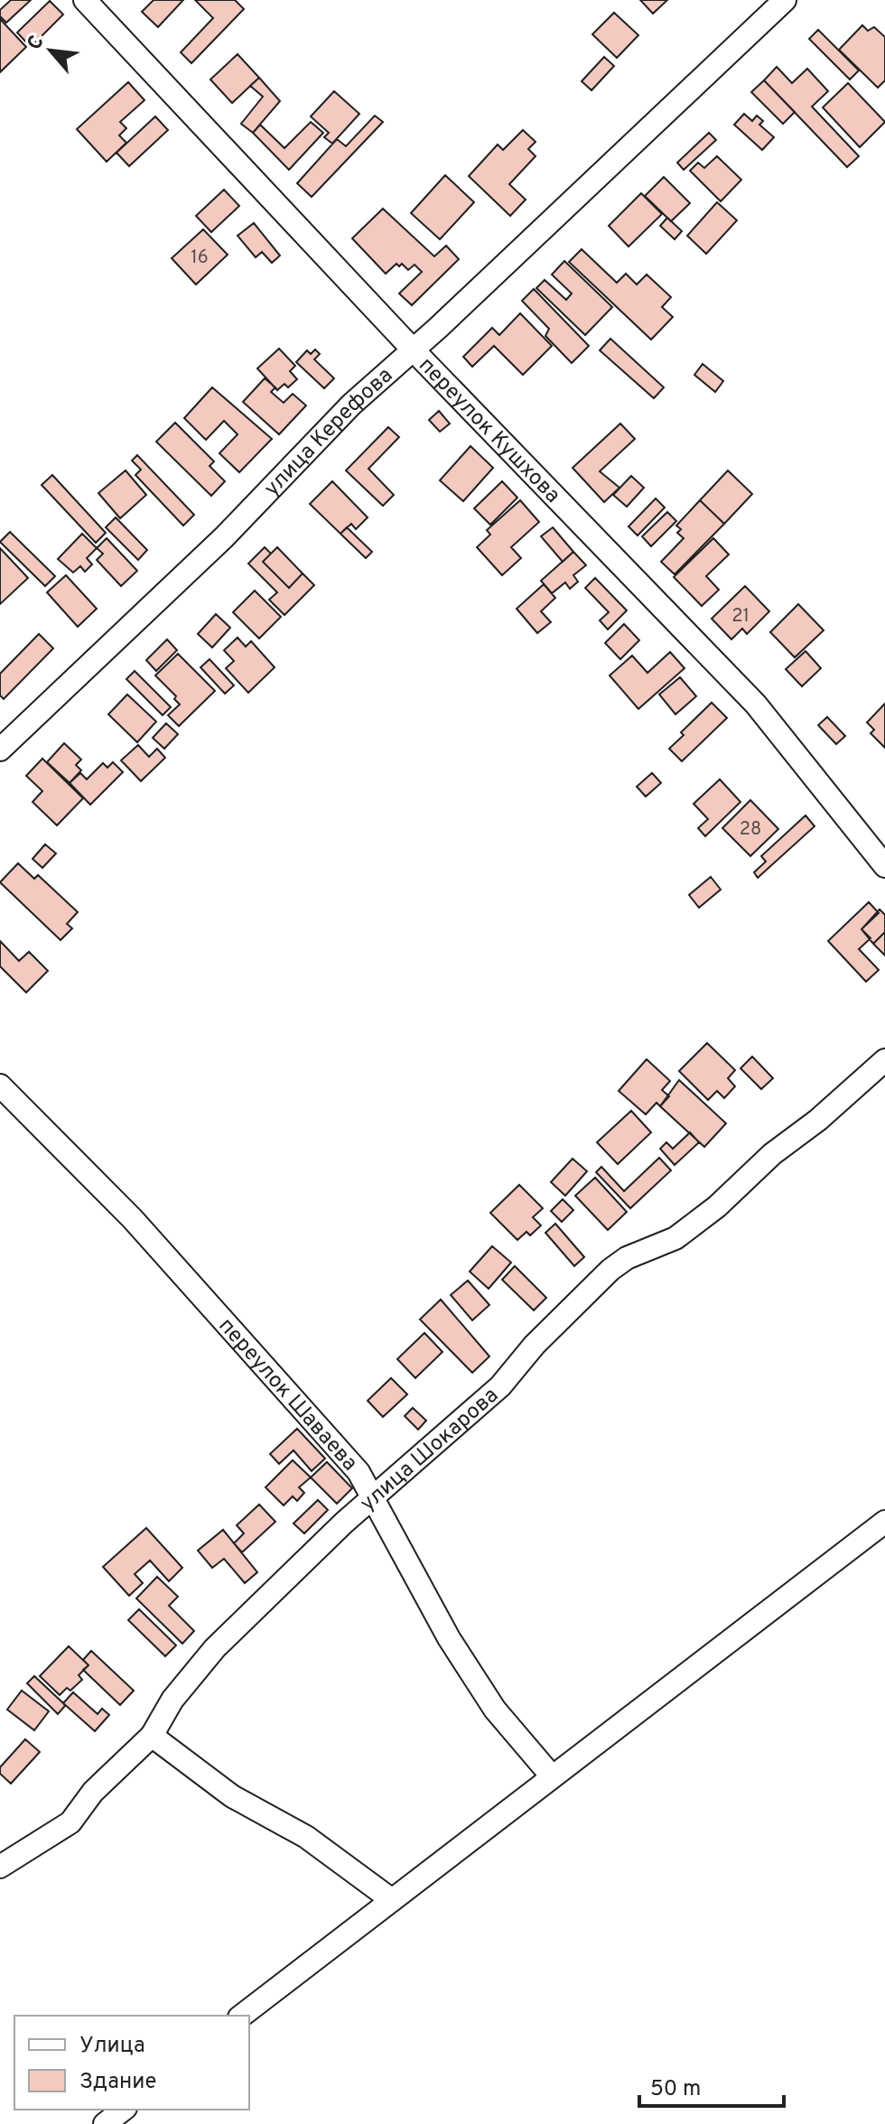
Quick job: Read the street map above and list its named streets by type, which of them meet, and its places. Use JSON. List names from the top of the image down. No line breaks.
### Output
{"streets":{"street":["переулок Кушхова","улица Керефова","переулок Шаваева","улица Шокарова"]},"crossings":[["переулок Кушхова","улица Керефова"],["переулок Шаваева","улица Шокарова"]],"house_numbers":["16","21","28"],"legend":["Улица","Здание"],"scale_bar":"50 m","north":"top left"}
